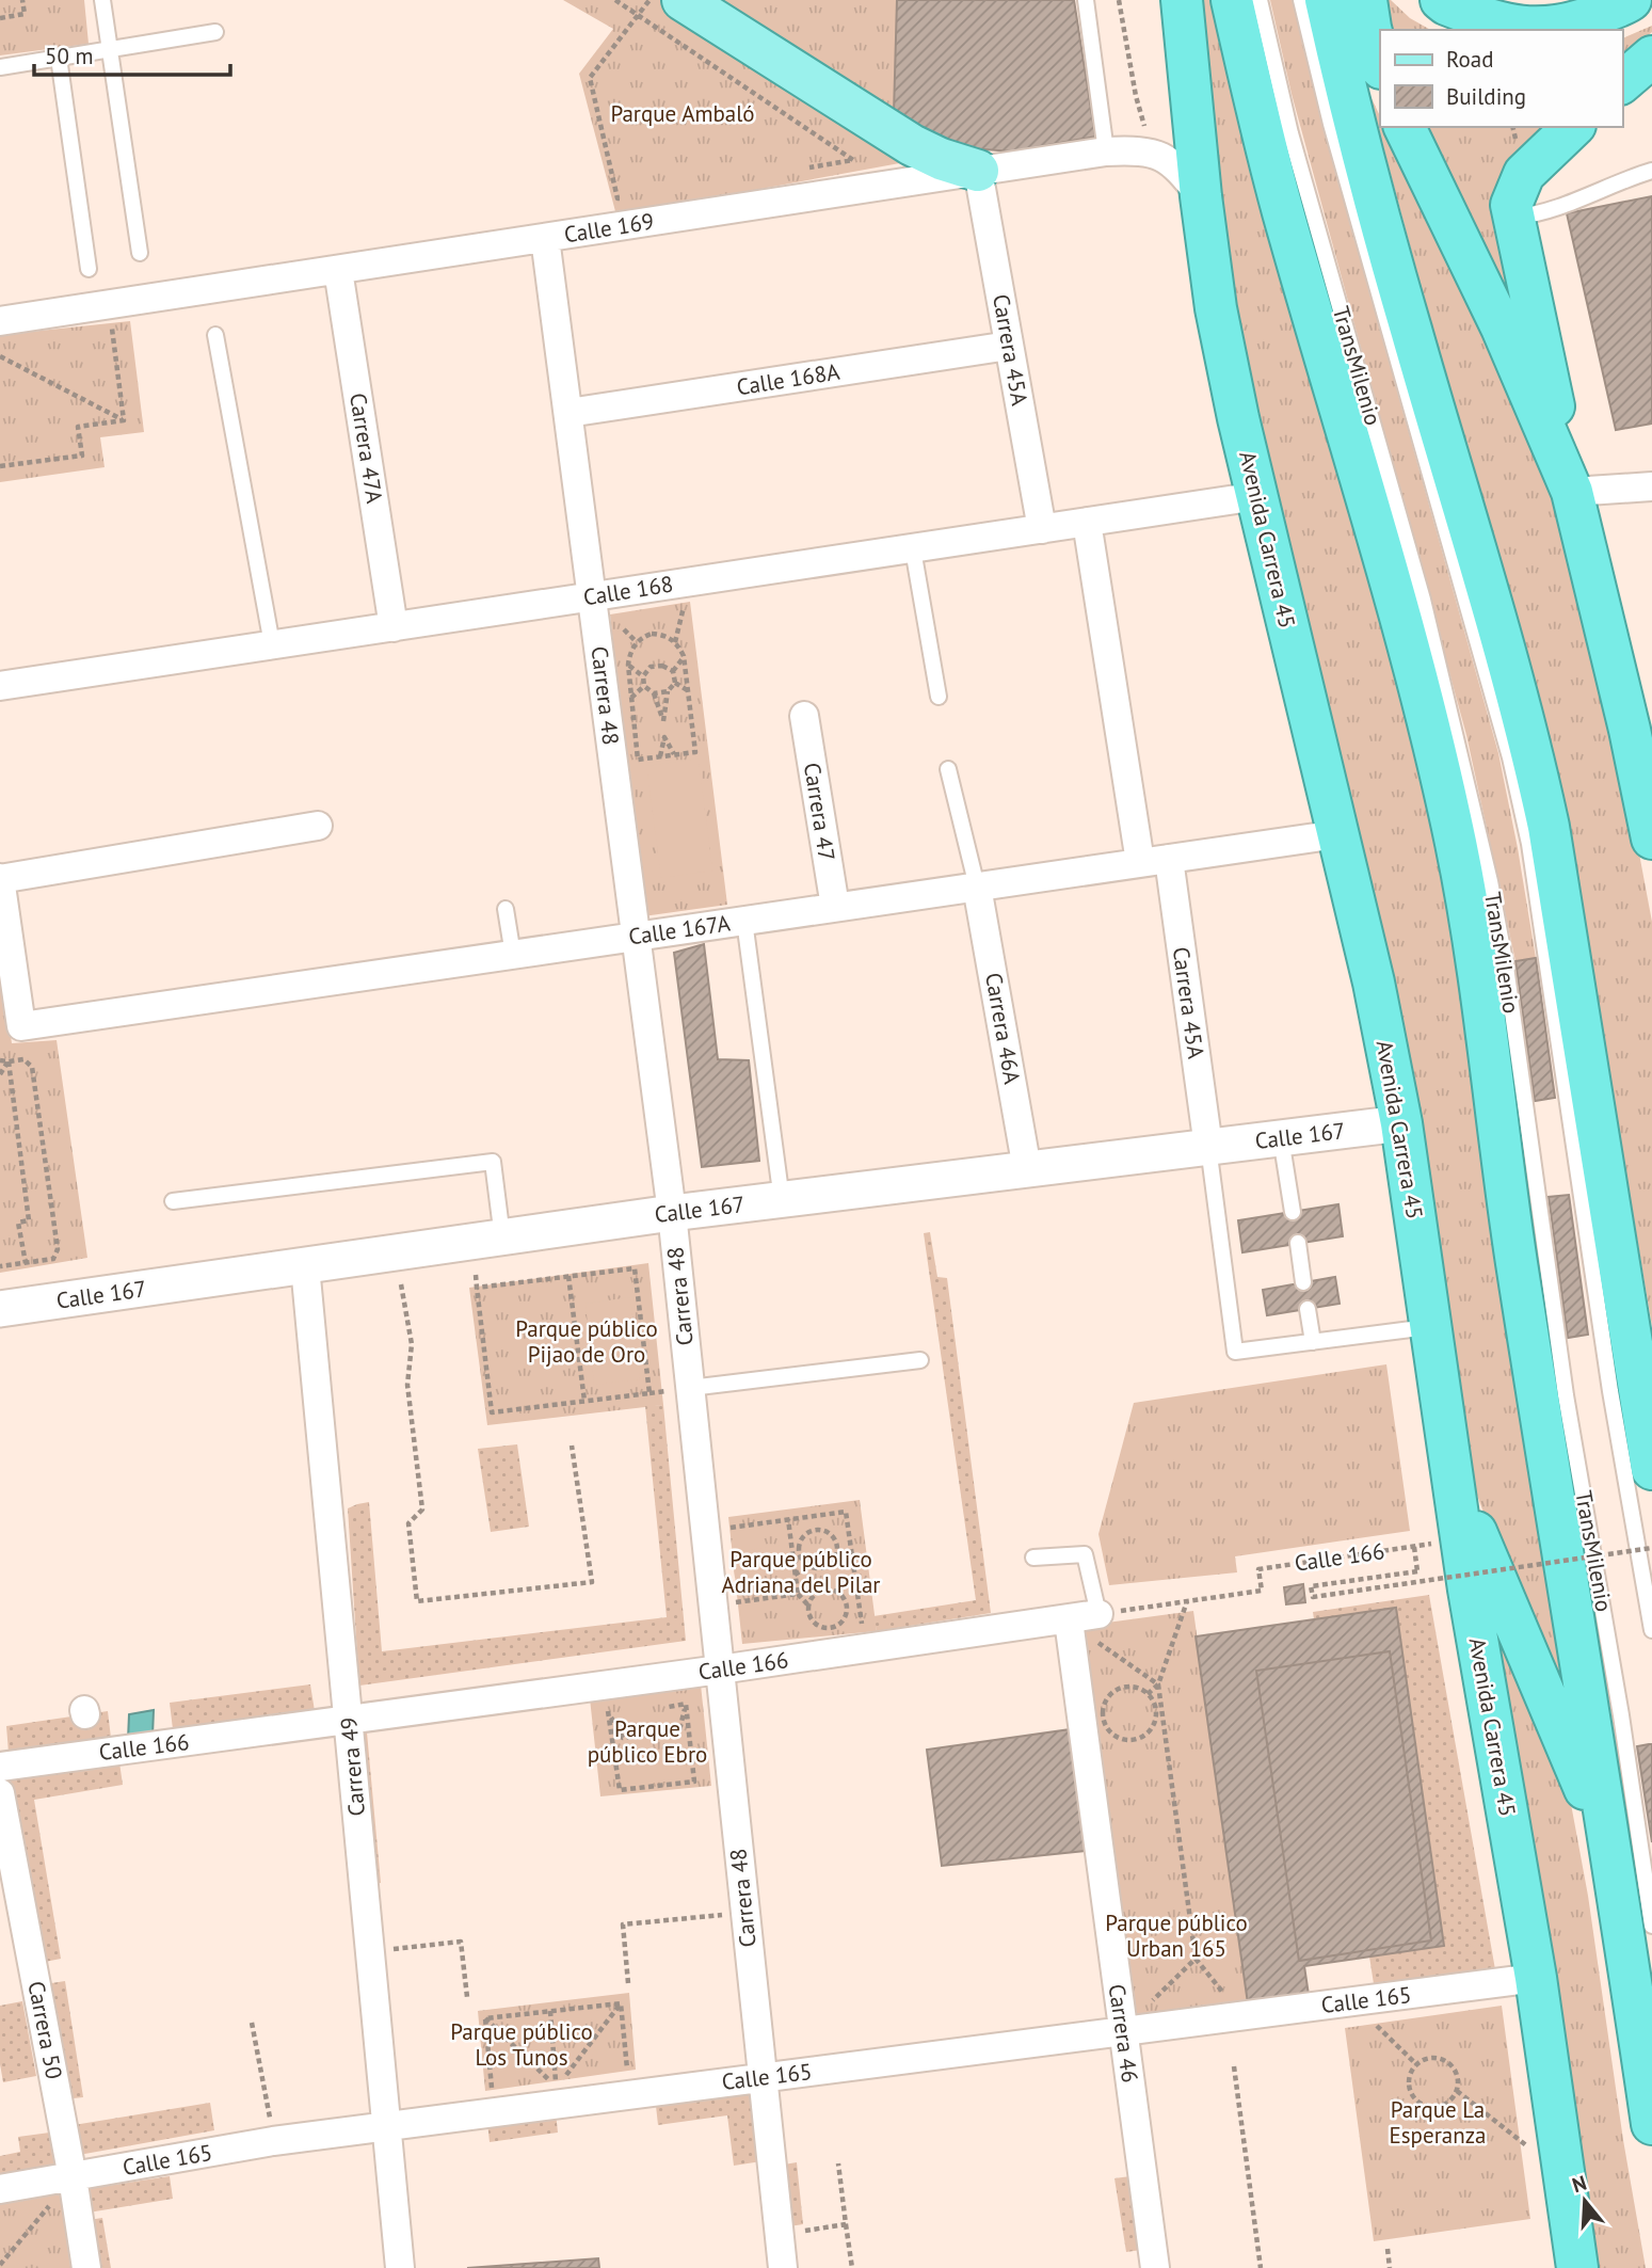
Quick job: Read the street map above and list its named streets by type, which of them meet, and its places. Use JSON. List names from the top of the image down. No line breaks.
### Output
{"streets":{"highway":["Avenida Carrera 45"],"street":["Calle 169","Carrera 45A","Calle 168A","Carrera 47A","Calle 168","Carrera 48","Carrera 47","Calle 167A","Carrera 46A","Calle 167","Calle 166","Carrera 49","Calle 165","Carrera 50","Carrera 46"],"lane":["TransMilenio"]},"crossings":[["Calle 169","Carrera 45A"],["Calle 169","Carrera 47A"],["Calle 169","Avenida Carrera 45"],["Calle 169","Carrera 48"],["Carrera 45A","Calle 168A"],["Carrera 45A","Calle 168"],["Carrera 45A","Calle 167A"],["Carrera 45A","Calle 167"],["Calle 168A","Carrera 48"],["Carrera 47A","Calle 168"],["Avenida Carrera 45","Calle 168"],["Avenida Carrera 45","Calle 167A"],["Avenida Carrera 45","Calle 167"],["Avenida Carrera 45","Calle 166"],["Avenida Carrera 45","Calle 165"],["Calle 168","Carrera 48"],["Carrera 48","Calle 167A"],["Carrera 48","Calle 167"],["Carrera 48","Calle 166"],["Carrera 48","Calle 165"],["Carrera 47","Calle 167A"],["Calle 167A","Carrera 46A"],["Carrera 46A","Calle 167"],["Calle 167","Carrera 49"],["Calle 166","Carrera 49"],["Calle 166","Carrera 46"],["Carrera 49","Calle 165"],["Calle 165","Carrera 50"],["Calle 165","Carrera 46"]],"parks":["Parque Ambaló","Parque público Pijao de Oro","Parque público Adriana del Pilar","Parque público Ebro","Parque público Urban 165","Parque público Los Tunos","Parque La Esperanza"],"legend":["Road","Building"],"scale_bar":"50 m","north":"top"}
